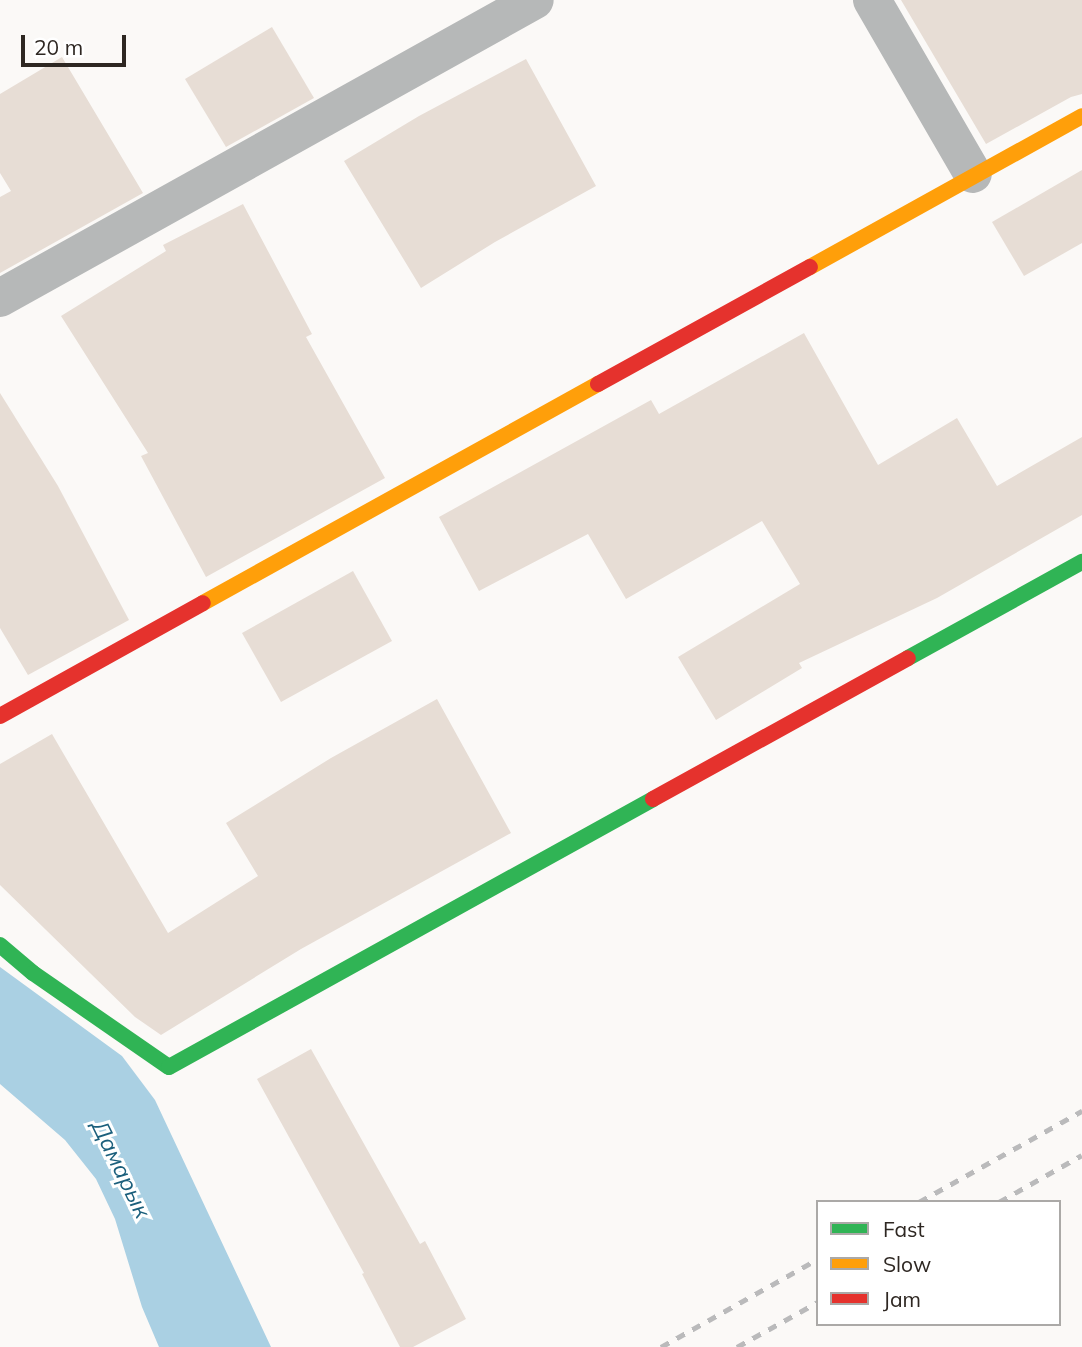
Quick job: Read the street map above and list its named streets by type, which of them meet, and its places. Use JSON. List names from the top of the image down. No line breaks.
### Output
{"water":["Дамарык"],"legend":["Fast","Slow","Jam"],"scale_bar":"20 m"}
